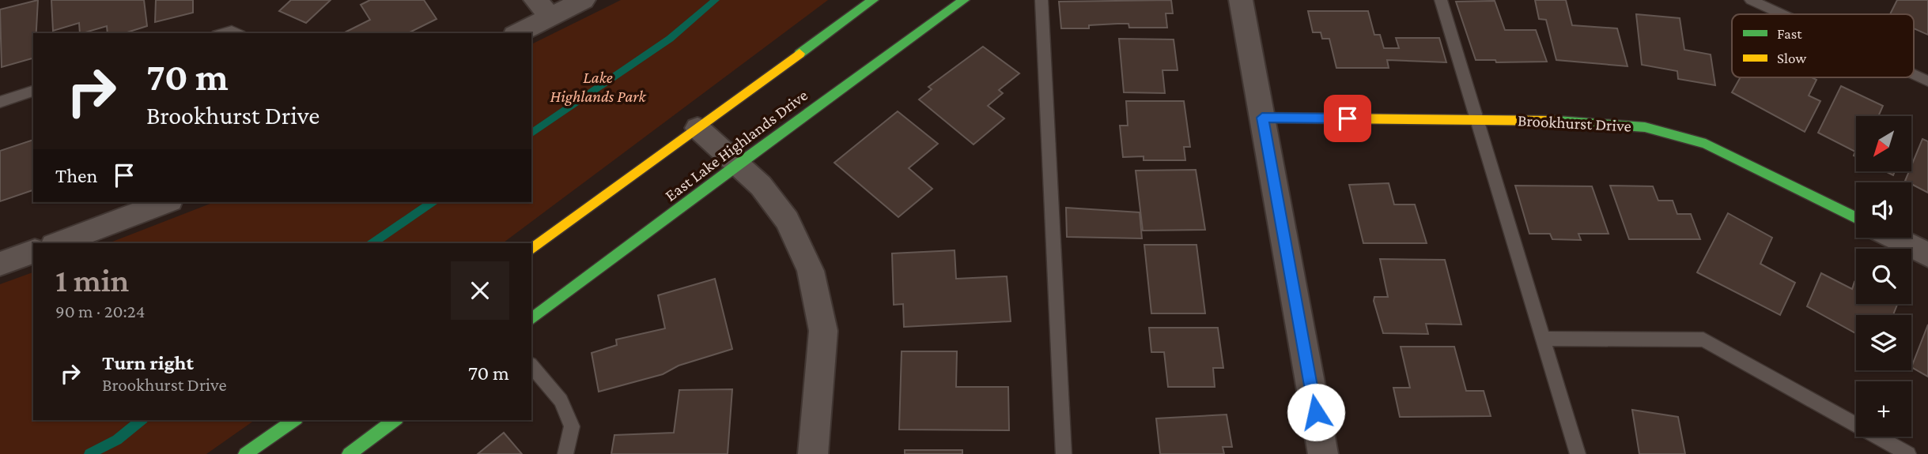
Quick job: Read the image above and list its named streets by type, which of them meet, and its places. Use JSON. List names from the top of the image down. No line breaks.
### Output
{"streets":{"main road":["Brookhurst Drive","East Lake Highlands Drive"]},"parks":["Lake Highlands Park"],"legend":["Fast","Slow"],"north":"bottom left","page":{"turn":["70 m","Brookhurst Drive"],"map_buttons":"+","then":"Then","heading":["1 min","90 m · 20:24"],"list":[{"name":"Turn right","note":"Brookhurst Drive","value":"70 m"}]}}
